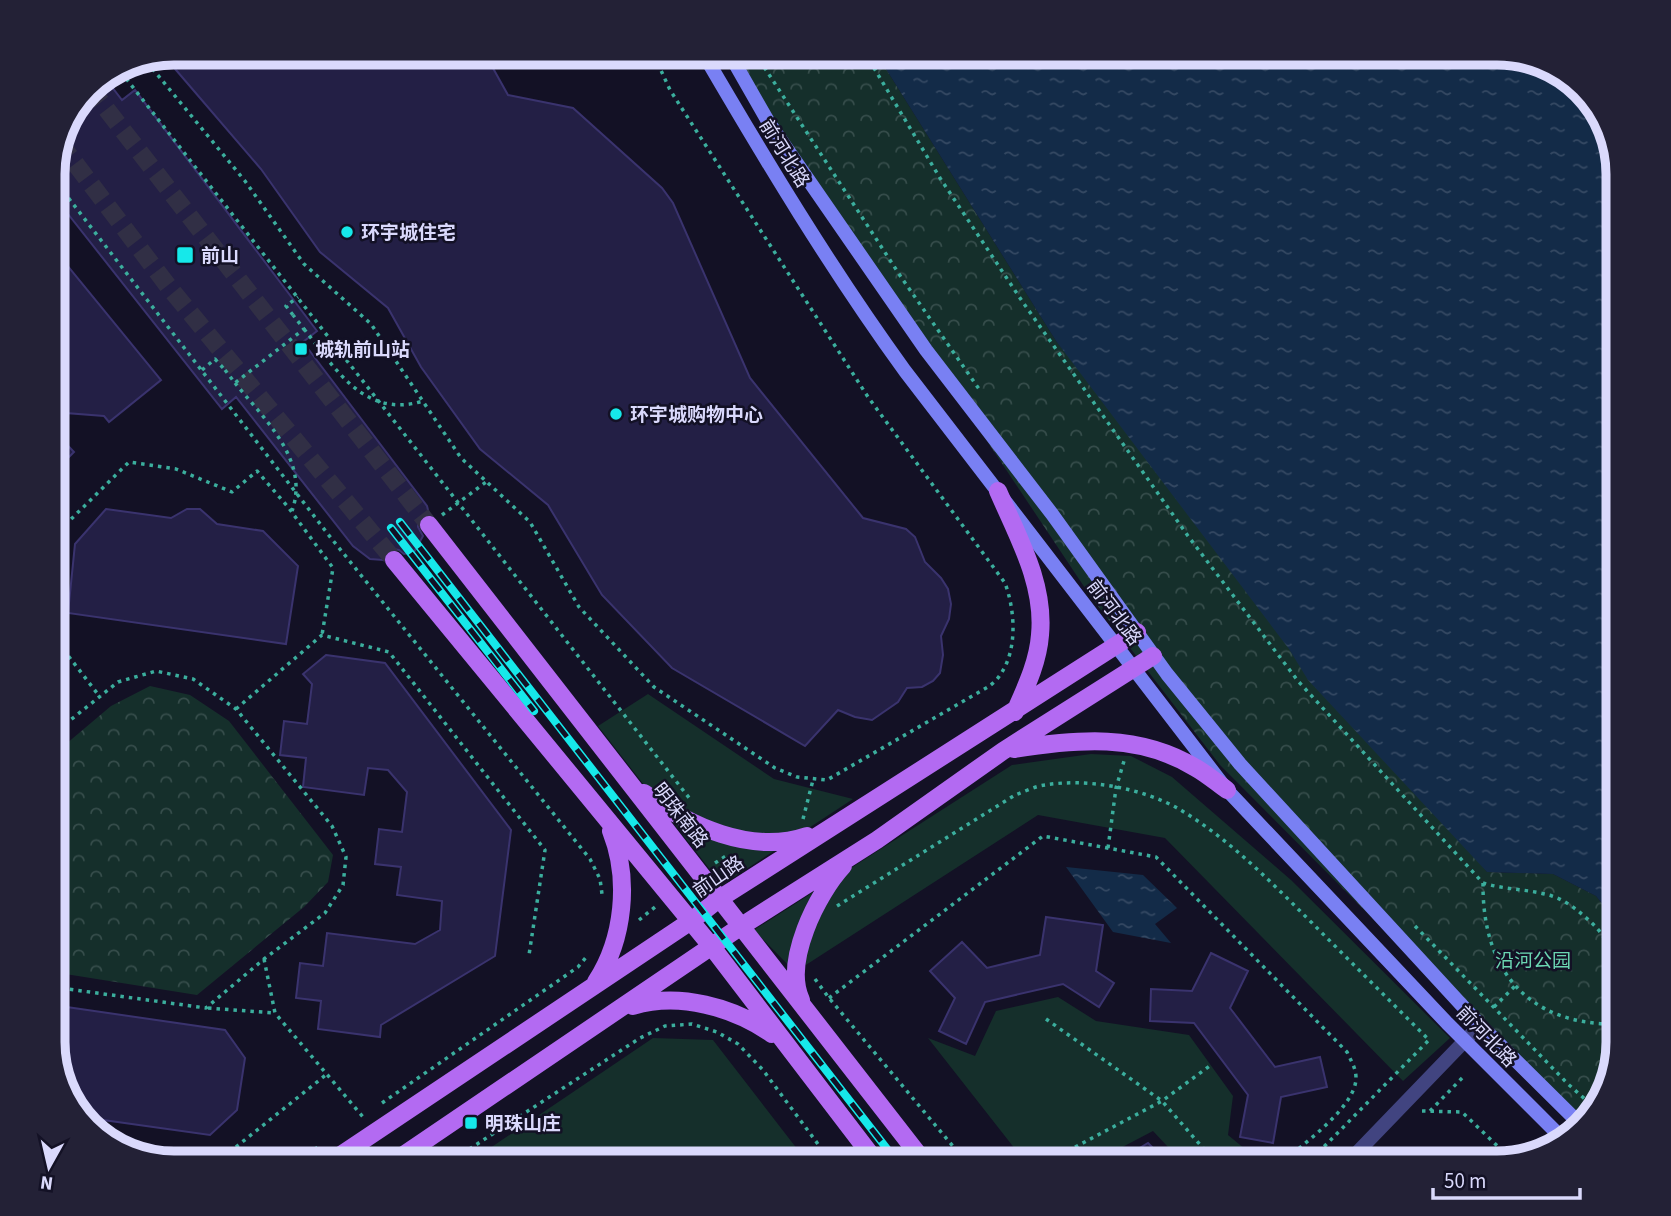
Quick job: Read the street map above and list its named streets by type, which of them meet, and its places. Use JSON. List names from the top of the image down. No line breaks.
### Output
{"streets":{"main road":["前河北路","明珠南路","前山路"]},"crossings":[["前河北路","前山路"],["明珠南路","前山路"]],"parks":["沿河公园"],"places":{"other":["环宇城住宅","环宇城购物中心"],"transit":["前山","城轨前山站","明珠山庄"]},"scale_bar":"50 m","north":"bottom"}
